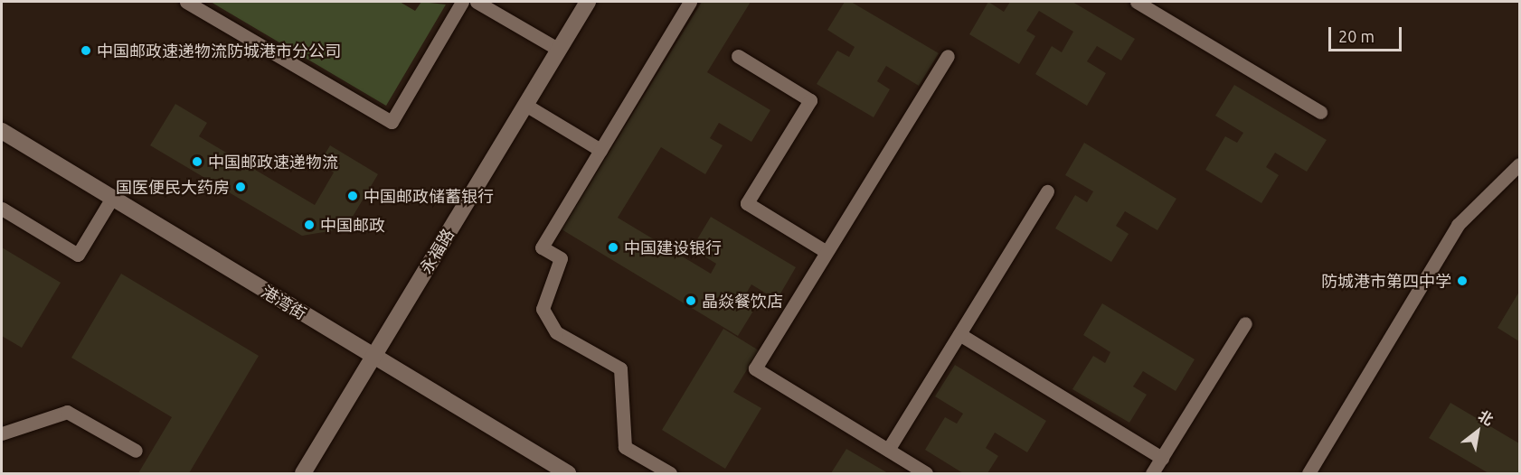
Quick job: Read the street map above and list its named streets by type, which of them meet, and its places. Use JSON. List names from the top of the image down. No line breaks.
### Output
{"streets":{"street":["永福路","港湾街"]},"crossings":[["永福路","港湾街"]],"places":["中国邮政速递物流防城港市分公司","中国邮政速递物流","国医便民大药房","中国邮政储蓄银行","中国邮政","中国建设银行","防城港市第四中学","晶焱餐饮店"],"scale_bar":"20 m","north":"top right"}
